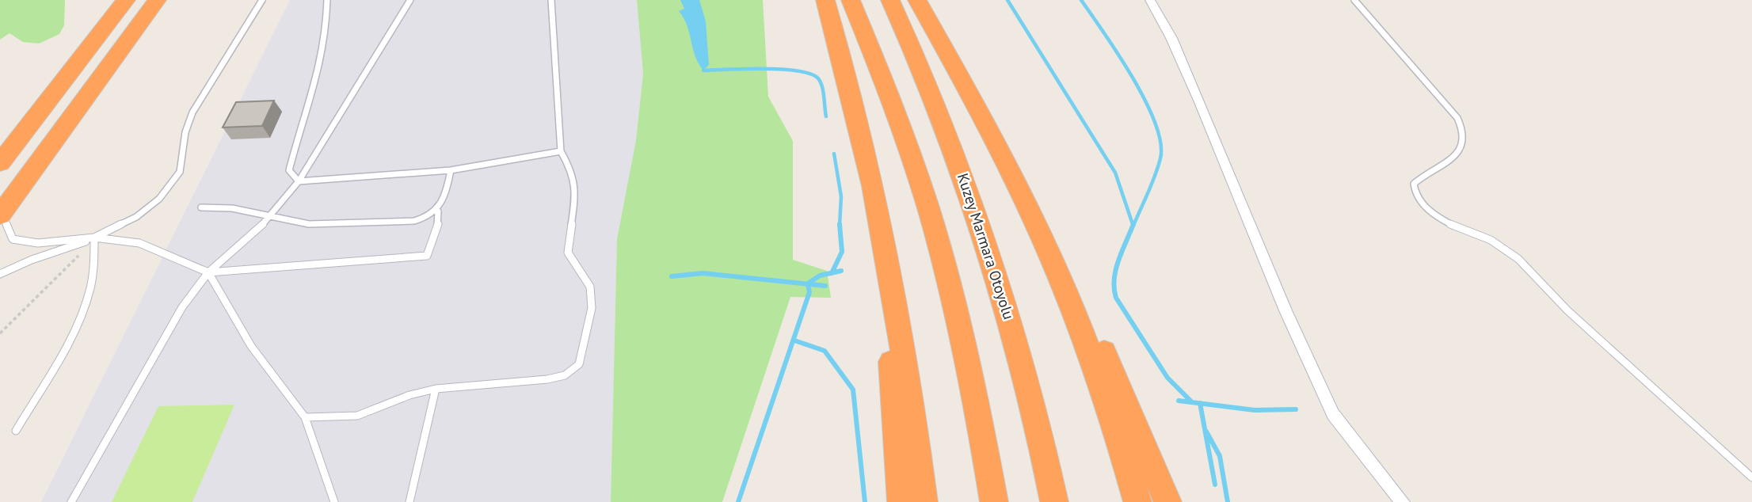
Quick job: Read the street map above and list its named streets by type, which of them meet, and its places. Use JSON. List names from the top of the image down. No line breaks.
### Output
{"streets":{"highway":["Kuzey Marmara Otoyolu"]}}
